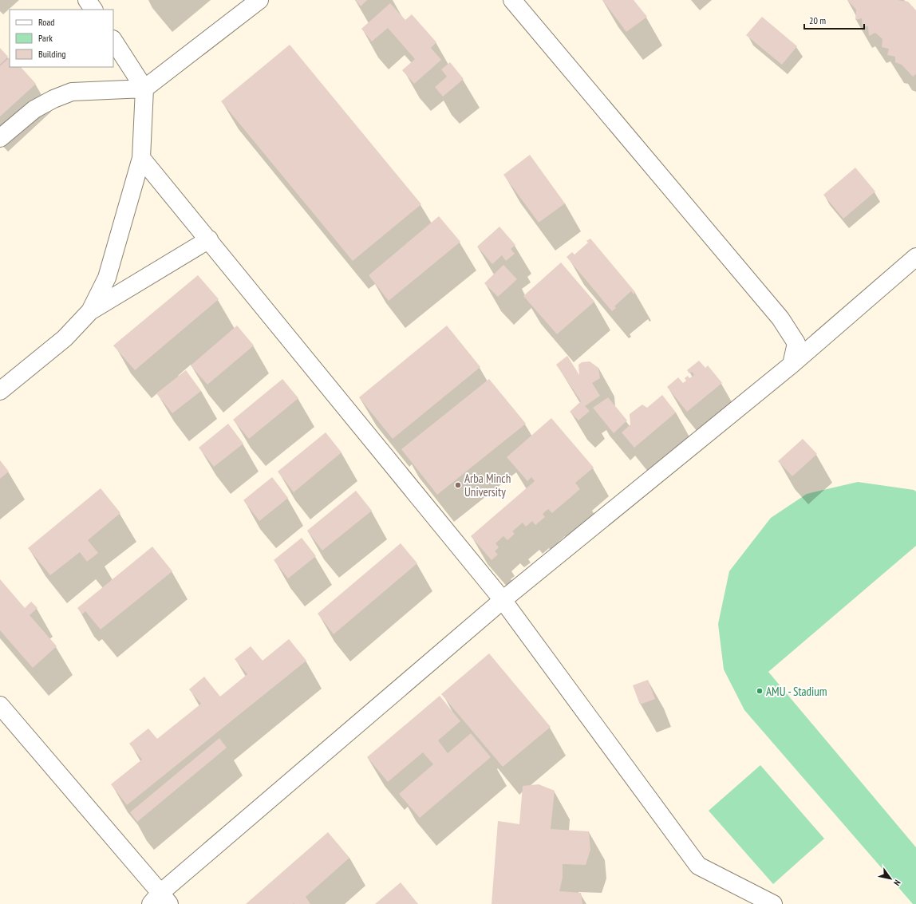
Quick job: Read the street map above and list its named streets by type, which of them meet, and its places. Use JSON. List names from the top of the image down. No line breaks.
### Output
{"places":["Arba Minch University","AMU - Stadium"],"legend":["Road","Park","Building"],"scale_bar":"20 m","north":"bottom right"}
